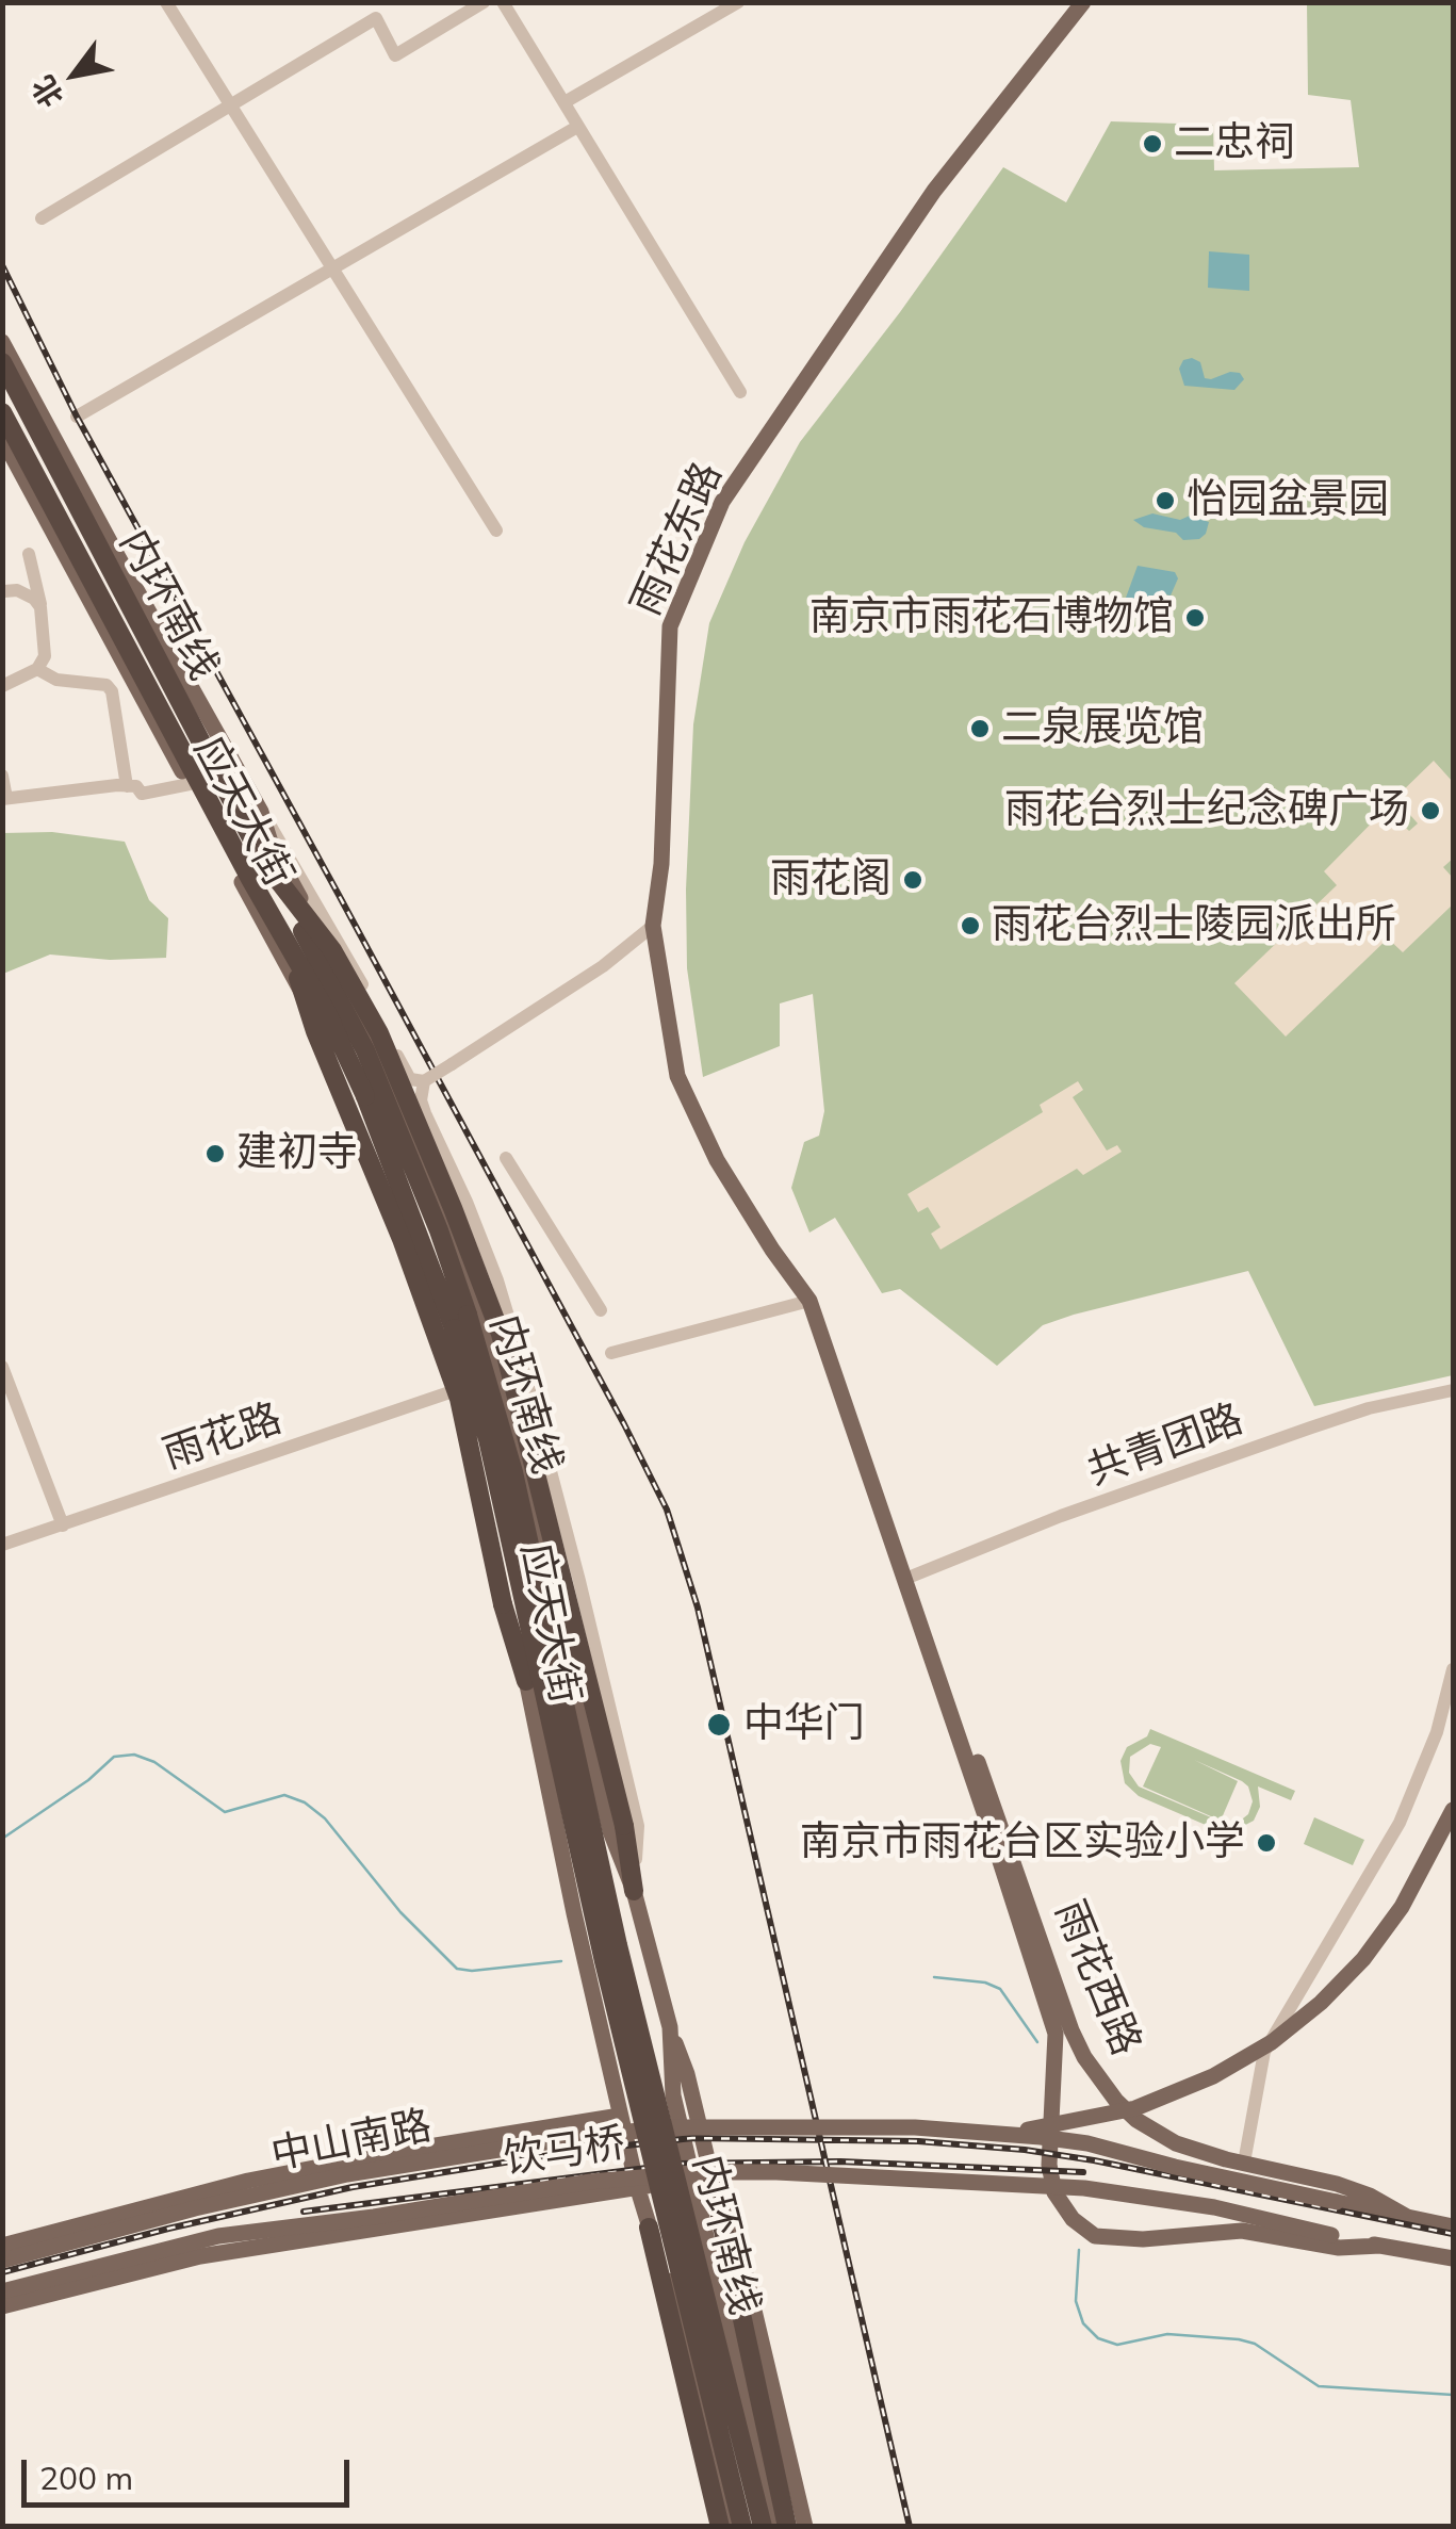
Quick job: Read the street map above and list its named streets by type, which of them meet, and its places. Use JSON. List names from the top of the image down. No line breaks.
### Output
{"streets":{"highway":["内环南线"],"main road":["雨花东路","应天大街","雨花西路","中山南路","饮马桥"],"street":["雨花路","共青团路"]},"crossings":[["雨花东路","雨花西路"],["应天大街","雨花路"],["共青团路","雨花西路"],["雨花西路","中山南路"],["雨花西路","饮马桥"]],"places":["二忠祠","怡园盆景园","南京市雨花石博物馆","二泉展览馆","雨花台烈士纪念碑广场","雨花阁","雨花台烈士陵园派出所","建初寺","中华门","南京市雨花台区实验小学"],"scale_bar":"200 m","north":"bottom left"}
